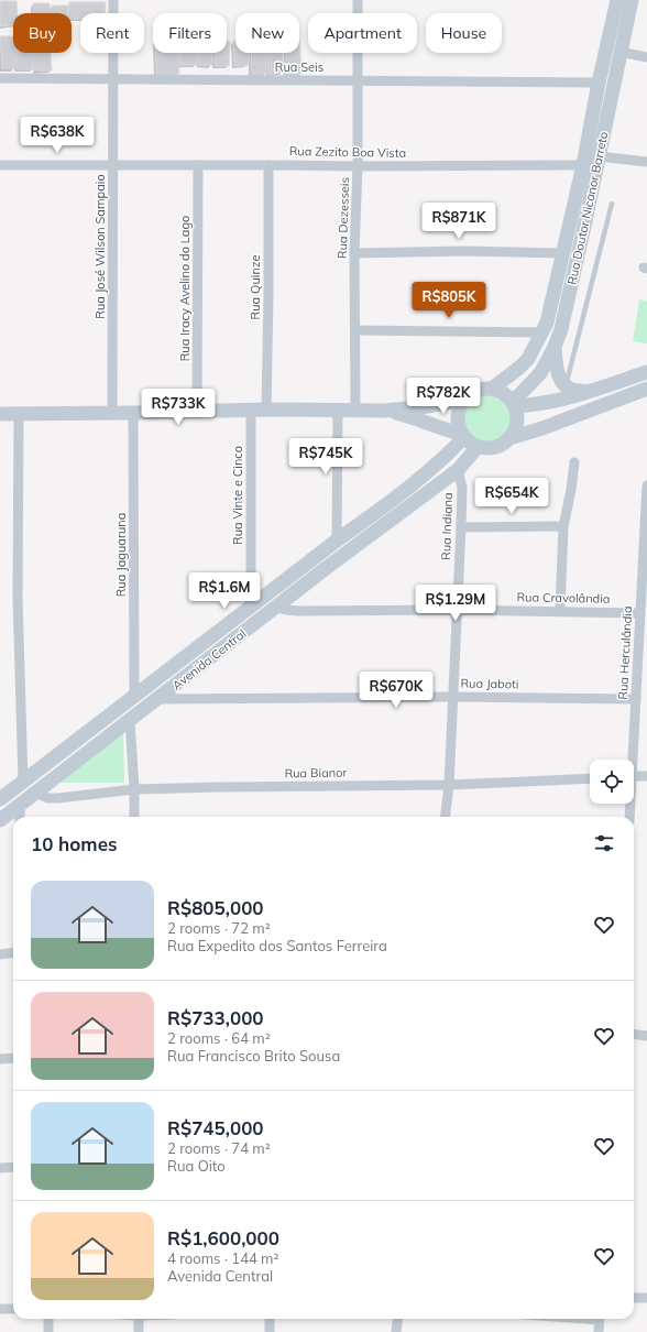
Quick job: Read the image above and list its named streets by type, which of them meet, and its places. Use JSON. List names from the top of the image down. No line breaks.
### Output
{"streets":{"main road":["Rua Doutor Nicanor Barreto","Avenida Central"],"street":["Rua Seis","Rua Zezito Boa Vista","Rua Dezesseis","Rua José Wilson Sampaio","Rua Quinze","Rua Iracy Avelino do Lago","Rua Vinte e Cinco","Rua Indiana","Rua Jaguaruna","Rua Cravolândia","Rua Herculândia","Rua Jaboti","Rua Bianor"]},"crossings":[["Rua Seis","Rua Doutor Nicanor Barreto"],["Rua Seis","Rua Dezesseis"],["Rua Seis","Rua José Wilson Sampaio"],["Rua Zezito Boa Vista","Rua Doutor Nicanor Barreto"],["Rua Zezito Boa Vista","Rua Dezesseis"],["Rua Zezito Boa Vista","Rua José Wilson Sampaio"],["Rua Zezito Boa Vista","Rua Quinze"],["Rua Zezito Boa Vista","Rua Iracy Avelino do Lago"],["Rua Doutor Nicanor Barreto","Avenida Central"],["Rua Vinte e Cinco","Avenida Central"],["Rua Indiana","Rua Cravolândia"],["Rua Indiana","Avenida Central"],["Rua Indiana","Rua Jaboti"],["Rua Indiana","Rua Bianor"],["Rua Jaguaruna","Avenida Central"],["Rua Cravolândia","Rua Herculândia"],["Rua Cravolândia","Avenida Central"],["Rua Herculândia","Rua Jaboti"],["Avenida Central","Rua Jaboti"],["Avenida Central","Rua Bianor"]],"page":{"chip":["Buy","Rent","Filters","New","Apartment","House"],"price":["R$638K","R$871K","R$805K","R$782K","R$733K","R$745K","R$654K","R$1.6M","R$1.29M","R$670K"],"heading":"10 homes","list":[{"name":"R$805,000","note":"2 rooms · 72 m² · Rua Expedito dos Santos Ferreira"},{"name":"R$733,000","note":"2 rooms · 64 m² · Rua Francisco Brito Sousa"},{"name":"R$745,000","note":"2 rooms · 74 m² · Rua Oito"},{"name":"R$1,600,000","note":"4 rooms · 144 m² · Avenida Central"}]}}
